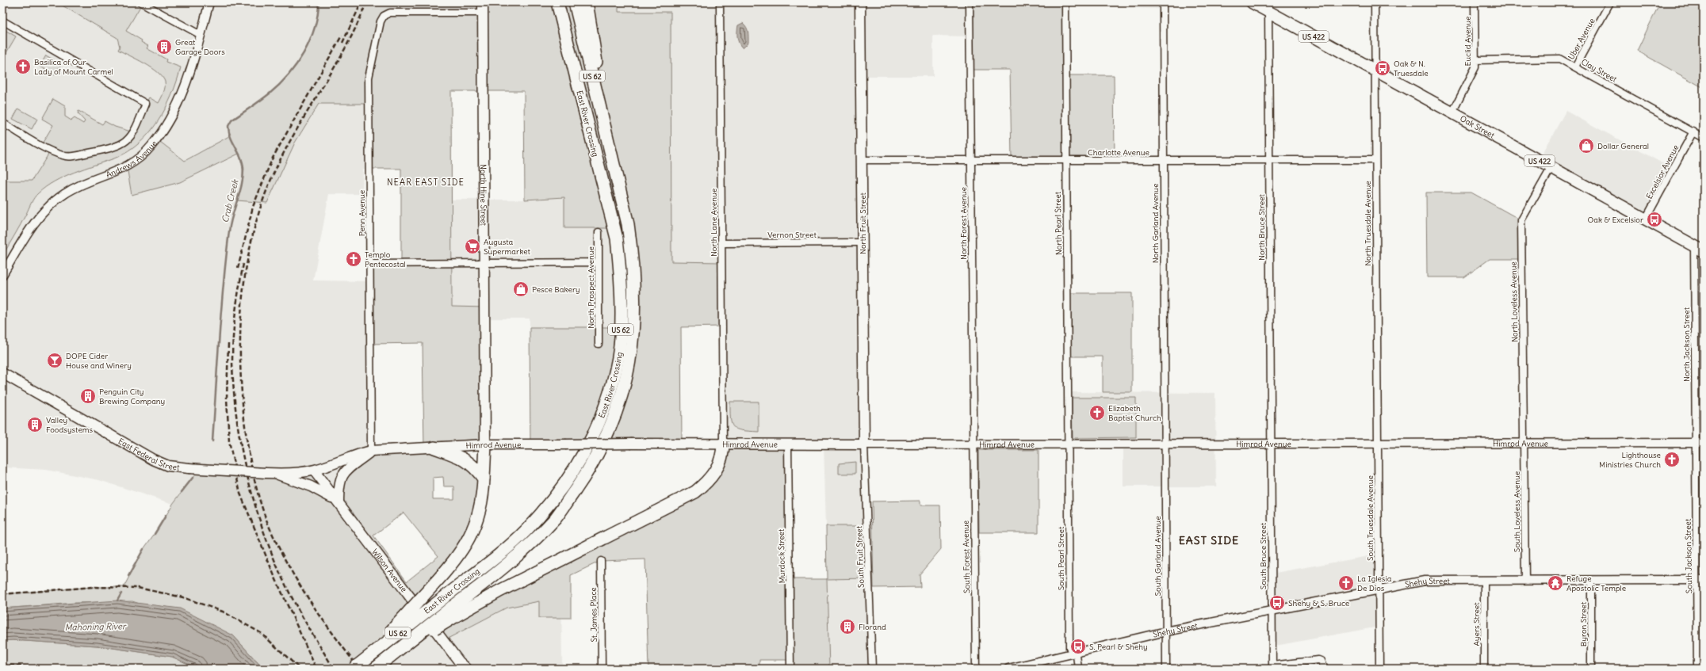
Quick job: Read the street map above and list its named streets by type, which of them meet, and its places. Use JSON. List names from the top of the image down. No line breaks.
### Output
{"streets":{"highway":["US 422","US 62","East River Crossing","Oak Street"],"main road":["North Hine Street","North Fruit Street","Himrod Avenue","East Federal Street","Wilson Avenue"],"street":["Uber Avenue","Euclid Avenue","Clay Street","Charlotte Avenue","Andrews Avenue","Excelsior Avenue","Penn Avenue","North Lane Avenue","North Forest Avenue","North Pearl Street","North Garland Avenue","North Truesdale Avenue","North Bruce Street","Vernon Street","North Prospect Avenue","North Loveless Avenue","North Jackson Street","South Loveless Avenue","South Truesdale Avenue","Murdock Street","South Garland Avenue","South Bruce Street","South Jackson Street","South Fruit Street","South Forest Avenue","South Pearl Street","Shehy Street","St. James Place","Ayers Street","Byron Street"]},"crossings":[["Uber Avenue","Clay Street"],["Euclid Avenue","Clay Street"],["Euclid Avenue","Oak Street"],["Clay Street","Excelsior Avenue"],["Oak Street","Excelsior Avenue"],["Oak Street","North Truesdale Avenue"],["Oak Street","North Bruce Street"],["Oak Street","North Loveless Avenue"],["Oak Street","North Jackson Street"],["Charlotte Avenue","North Fruit Street"],["Charlotte Avenue","North Forest Avenue"],["Charlotte Avenue","North Pearl Street"],["Charlotte Avenue","North Garland Avenue"],["Charlotte Avenue","North Truesdale Avenue"],["Charlotte Avenue","North Bruce Street"],["North Hine Street","Penn Avenue"],["North Hine Street","Himrod Avenue"],["Penn Avenue","Himrod Avenue"],["North Lane Avenue","Vernon Street"],["North Lane Avenue","Himrod Avenue"],["North Fruit Street","Vernon Street"],["North Fruit Street","Himrod Avenue"],["North Fruit Street","South Fruit Street"],["North Forest Avenue","Himrod Avenue"],["North Forest Avenue","South Forest Avenue"],["North Pearl Street","Himrod Avenue"],["North Pearl Street","South Pearl Street"],["North Garland Avenue","Himrod Avenue"],["North Garland Avenue","South Garland Avenue"],["North Truesdale Avenue","Himrod Avenue"],["North Truesdale Avenue","South Truesdale Avenue"],["North Bruce Street","Himrod Avenue"],["North Bruce Street","South Bruce Street"],["North Loveless Avenue","Himrod Avenue"],["North Loveless Avenue","South Loveless Avenue"],["North Jackson Street","Himrod Avenue"],["North Jackson Street","South Jackson Street"],["Himrod Avenue","East Federal Street"],["Himrod Avenue","South Loveless Avenue"],["Himrod Avenue","South Truesdale Avenue"],["Himrod Avenue","Murdock Street"],["Himrod Avenue","South Garland Avenue"],["Himrod Avenue","South Bruce Street"],["Himrod Avenue","South Jackson Street"],["Himrod Avenue","South Fruit Street"],["Himrod Avenue","South Forest Avenue"],["Himrod Avenue","South Pearl Street"],["Himrod Avenue","Wilson Avenue"],["East Federal Street","Wilson Avenue"],["South Loveless Avenue","Shehy Street"],["South Truesdale Avenue","Shehy Street"],["South Garland Avenue","Shehy Street"],["South Bruce Street","Shehy Street"],["South Jackson Street","Shehy Street"],["South Pearl Street","Shehy Street"],["Shehy Street","Ayers Street"],["Shehy Street","Byron Street"]],"districts":["NEAR EAST SIDE","EAST SIDE"],"water":["Crab Creek","Mahoning River"],"places":{"building":["Great Garage Doors","Penguin City Brewing Company","Valley Foodsystems","Florand"],"church":["Basilica of Our Lady of Mount Carmel","Templo Pentecostal","Elizabeth Baptist Church","Lighthouse Ministries Church","La Iglesia De Dios"],"bus stop":["Oak & N. Truesdale","Oak & Excelsior","Shehy & S. Bruce","S. Pearl & Shehy"],"shop":["Dollar General","Pesce Bakery"],"supermarket":["Augusta Supermarket"],"bar":["DOPE Cider House and Winery"],"temple":["Refuge Apostolic Temple"]}}
